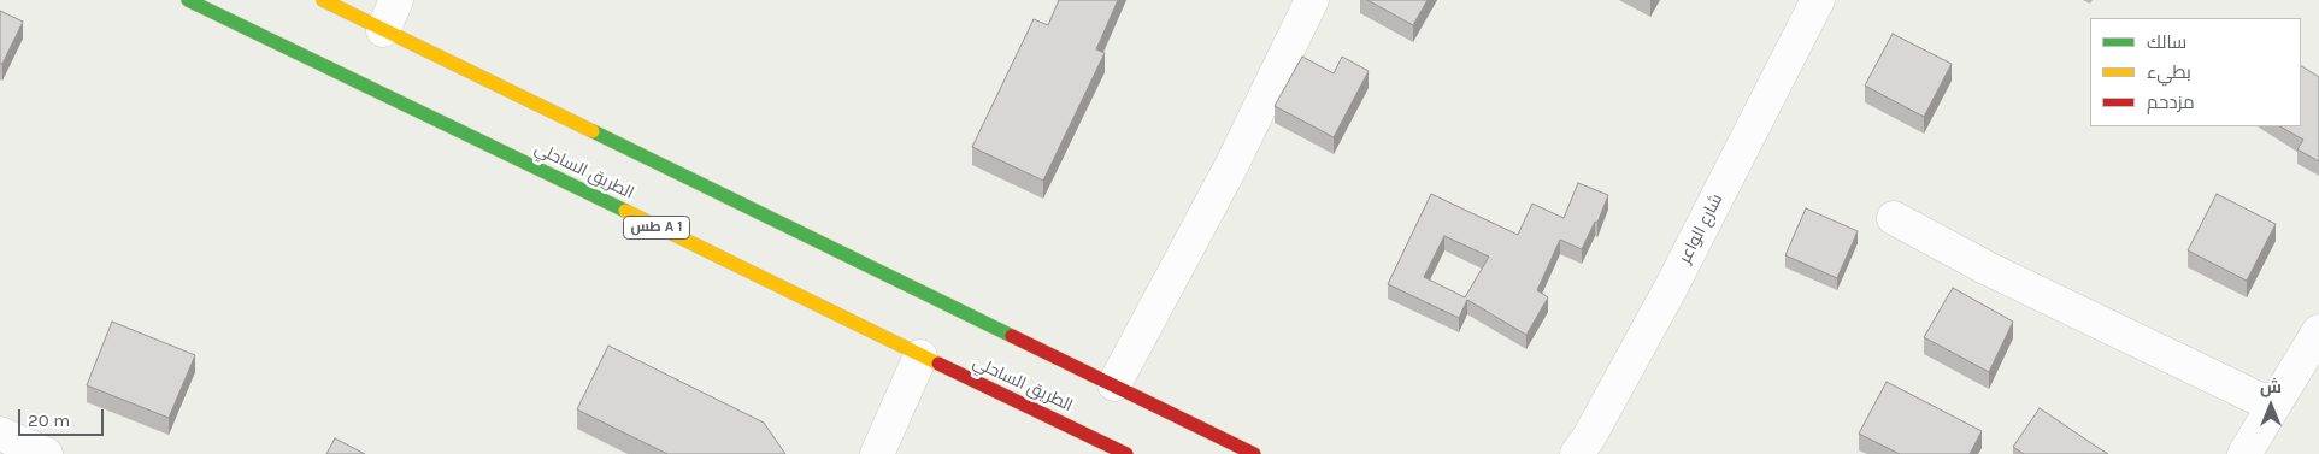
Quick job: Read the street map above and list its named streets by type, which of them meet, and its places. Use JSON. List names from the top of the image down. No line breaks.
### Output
{"streets":{"highway":["الطريق الساحلي","طس A 1"],"street":["شارع الواعر"]},"legend":["سالك","بطيء","مزدحم"],"scale_bar":"20 m","north":"top"}
